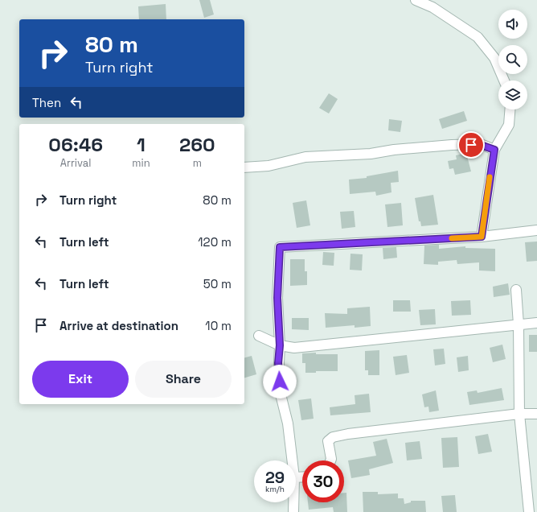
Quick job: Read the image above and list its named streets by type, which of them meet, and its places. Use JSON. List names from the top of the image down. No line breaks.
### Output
{"page":{"turn":["80 m","Turn right"],"then":"Then","eta":["06:46","Arrival","1","min","260","m"],"list":[{"name":"Turn right","value":"80 m"},{"name":"Turn left","value":"120 m"},{"name":"Turn left","value":"50 m"},{"name":"Arrive at destination","value":"10 m"}],"buttons":["Exit","Share"],"speed":"29 km/h","limit":"30"}}
